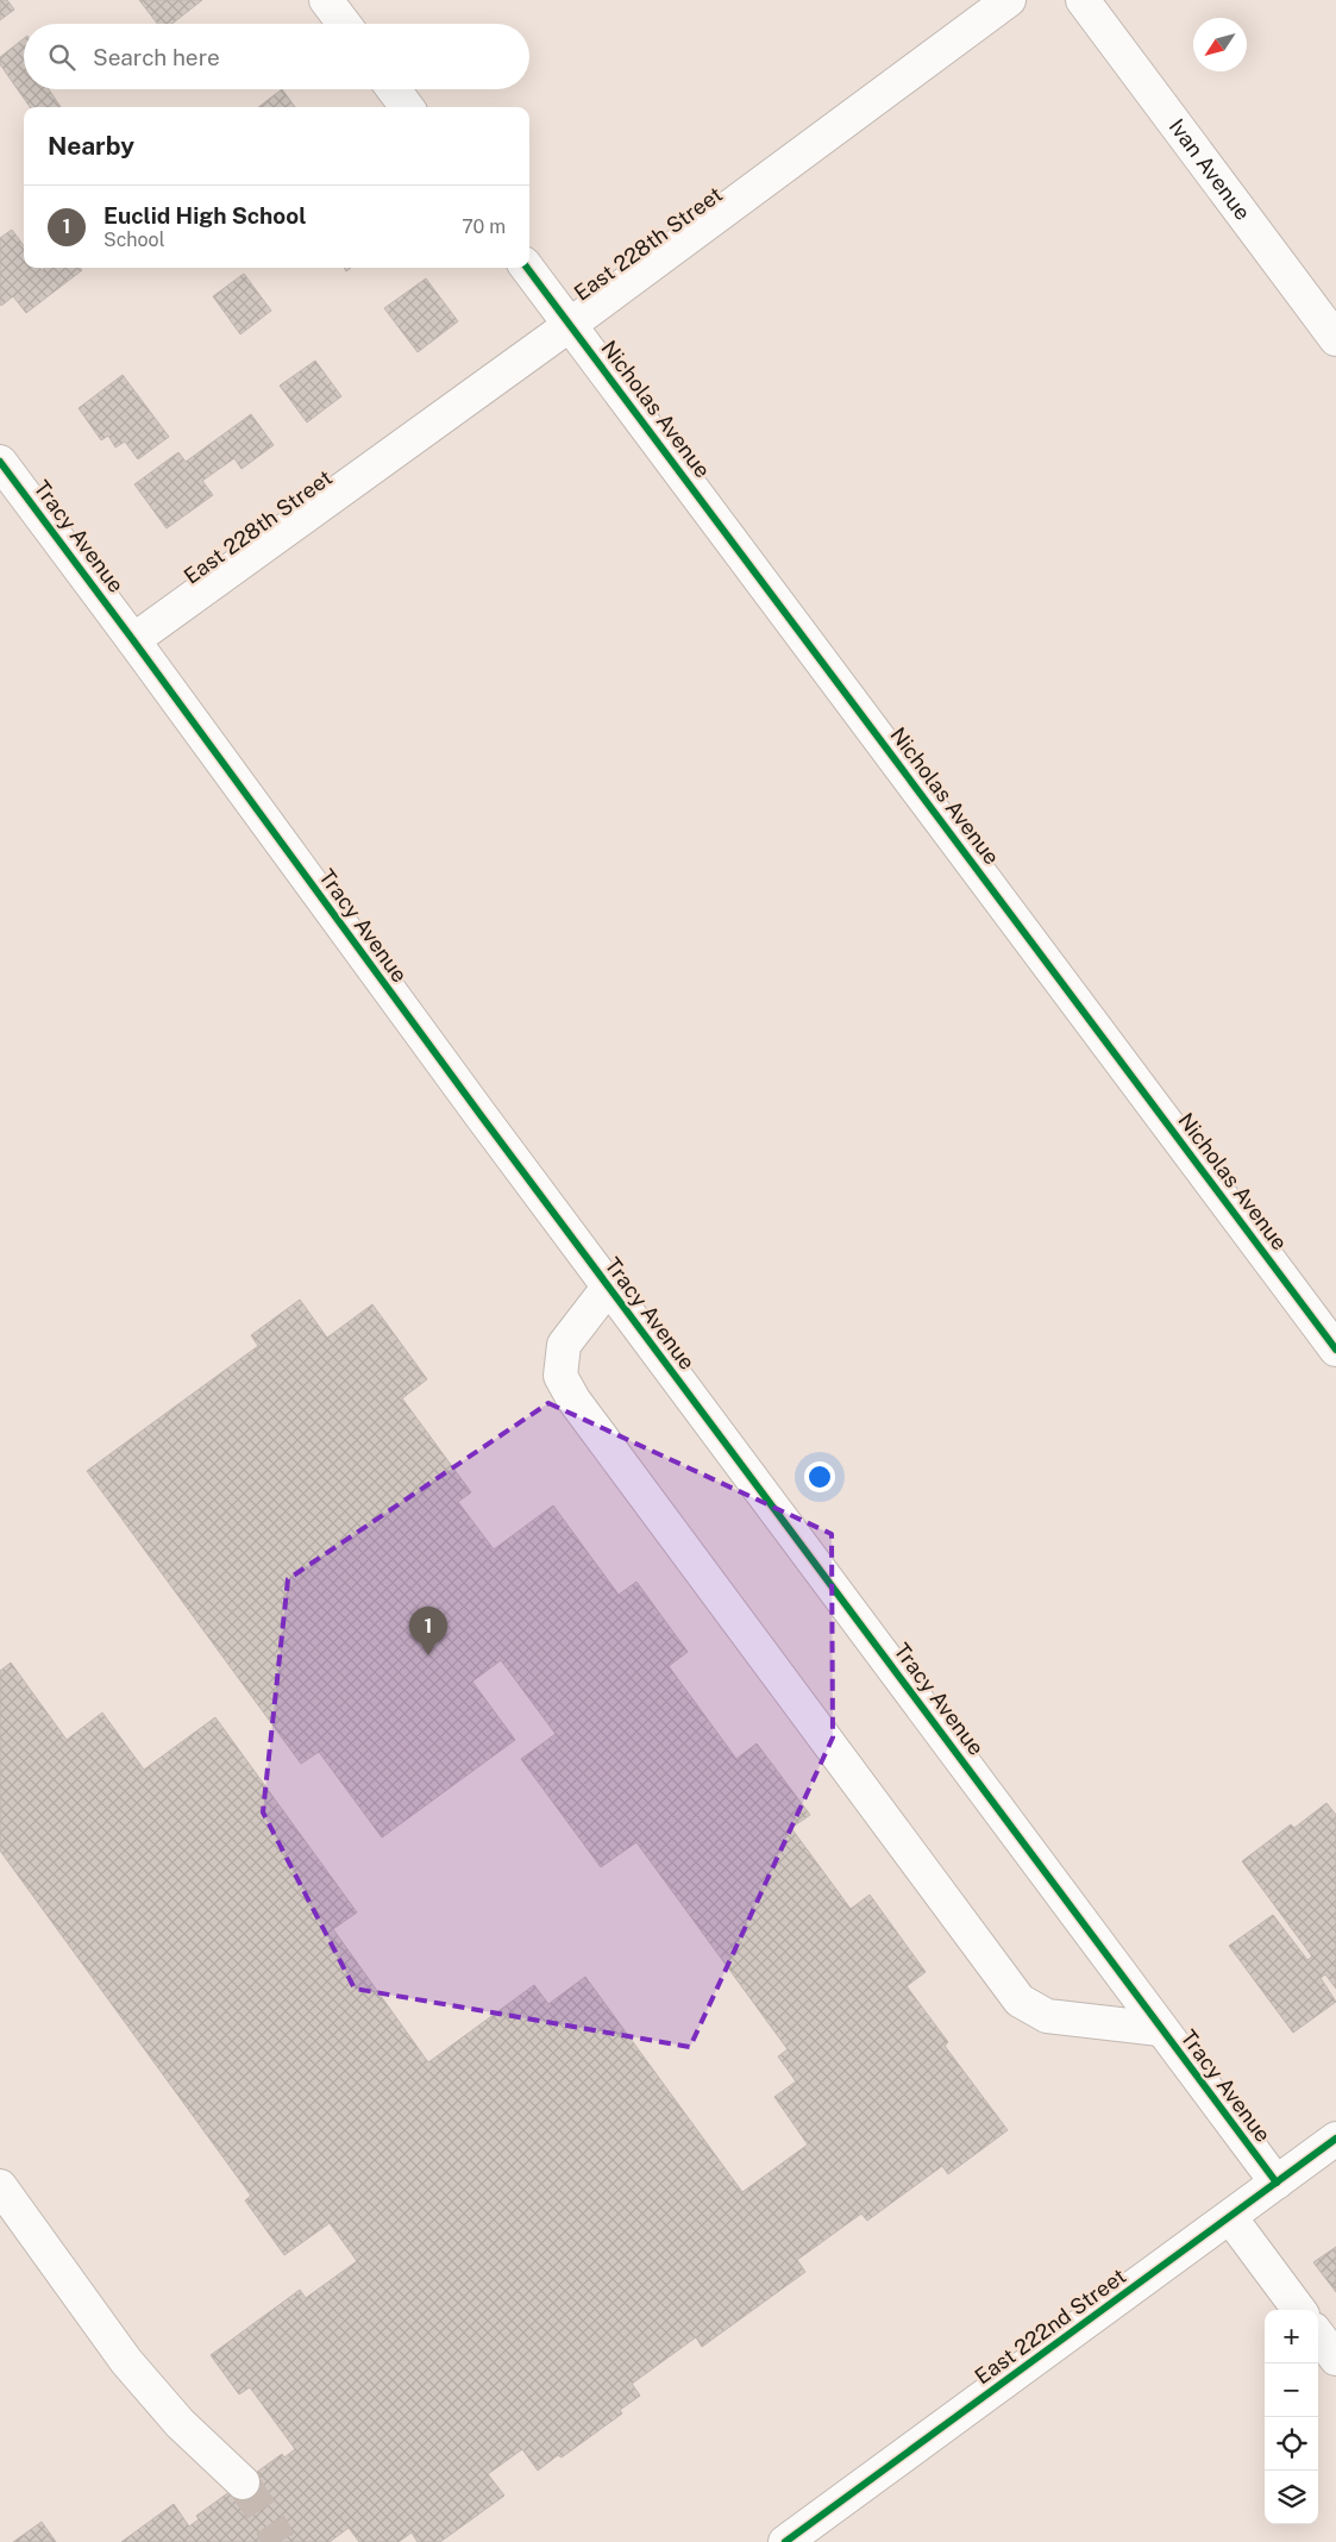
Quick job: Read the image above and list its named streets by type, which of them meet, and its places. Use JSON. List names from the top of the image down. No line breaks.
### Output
{"streets":{"street":["Ivan Avenue","East 228th Street","Nicholas Avenue","Tracy Avenue","East 222nd Street"]},"crossings":[["East 228th Street","Nicholas Avenue"],["East 228th Street","Tracy Avenue"],["Tracy Avenue","East 222nd Street"]],"north":"bottom left","page":{"search":"Search here","heading":"Nearby","list":[{"mark":"1","name":"Euclid High School","note":"School","value":"70 m"}],"pins":"1","map_buttons":["+","−"]}}
